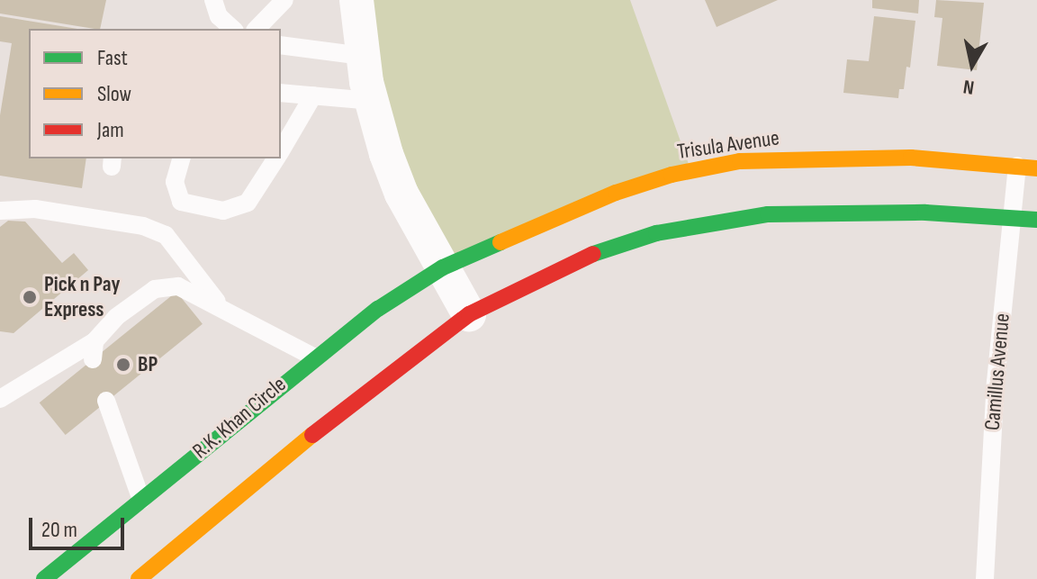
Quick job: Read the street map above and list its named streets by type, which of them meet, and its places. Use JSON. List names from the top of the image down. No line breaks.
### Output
{"streets":{"street":["Trisula Avenue","R.K. Khan Circle"],"lane":["Camillus Avenue"]},"crossings":[["Trisula Avenue","Camillus Avenue"],["Trisula Avenue","R.K. Khan Circle"]],"places":["Pick n Pay Express","BP"],"legend":["Fast","Slow","Jam"],"scale_bar":"20 m","north":"bottom"}
